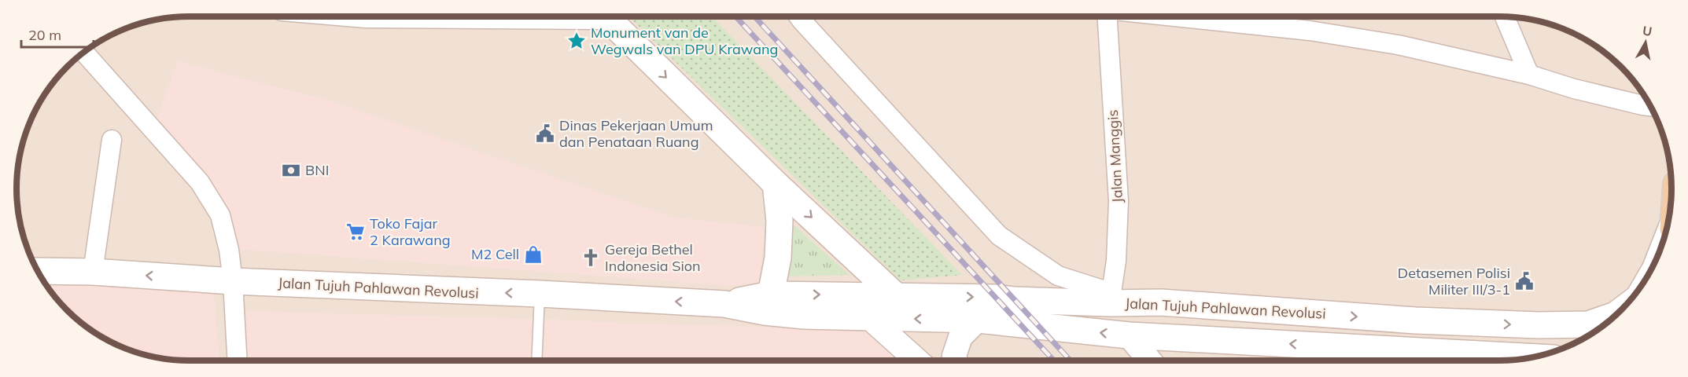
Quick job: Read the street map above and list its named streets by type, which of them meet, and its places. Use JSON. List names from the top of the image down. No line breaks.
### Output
{"streets":{"main road":["Jalan Tujuh Pahlawan Revolusi"],"street":["Jalan Manggis"]},"crossings":[["Jalan Manggis","Jalan Tujuh Pahlawan Revolusi"]],"places":{"place":["Monument van de Wegwals van DPU Krawang"],"public building":["Dinas Pekerjaan Umum dan Penataan Ruang","Detasemen Polisi Militer III/3-1"],"bank":["BNI"],"supermarket":["Toko Fajar 2 Karawang"],"shop":["M2 Cell"],"church":["Gereja Bethel Indonesia Sion"]},"scale_bar":"20 m","north":"top"}
